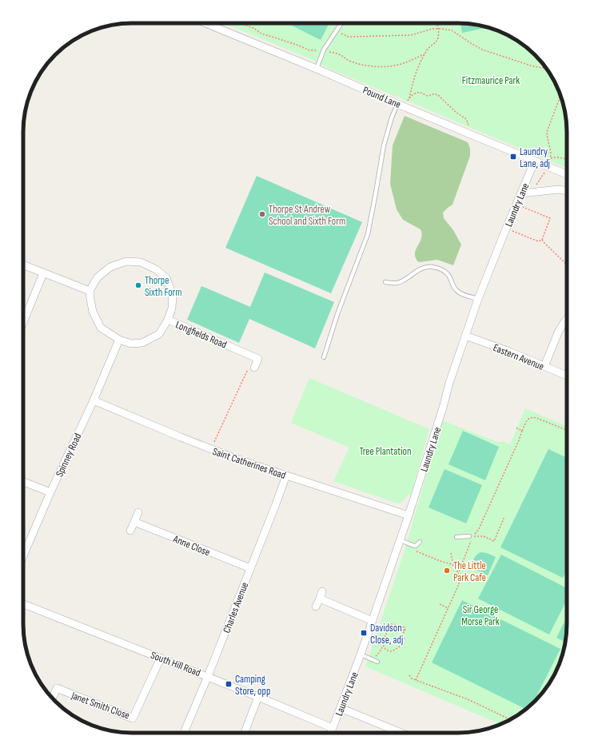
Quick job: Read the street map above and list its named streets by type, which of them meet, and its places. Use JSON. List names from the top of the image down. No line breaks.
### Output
{"streets":{"street":["Pound Lane","Laundry Lane","Longfields Road","Eastern Avenue","Spinney Road","Saint Catherines Road","Anne Close","Charles Avenue","South Hill Road","Janet Smith Close"]},"crossings":[["Pound Lane","Laundry Lane"],["Laundry Lane","Eastern Avenue"],["Laundry Lane","Saint Catherines Road"],["Laundry Lane","South Hill Road"],["Longfields Road","Spinney Road"],["Spinney Road","Saint Catherines Road"],["Saint Catherines Road","Charles Avenue"],["Anne Close","Charles Avenue"],["Charles Avenue","South Hill Road"],["South Hill Road","Janet Smith Close"]],"parks":["Fitzmaurice Park","Tree Plantation","Sir George Morse Park"],"places":{"transit":["Laundry Lane, adj","Davidson Close, adj","Camping Store, opp"],"other":["Thorpe St Andrew School and Sixth Form","Thorpe Sixth Form","The Little Park Cafe"]}}
